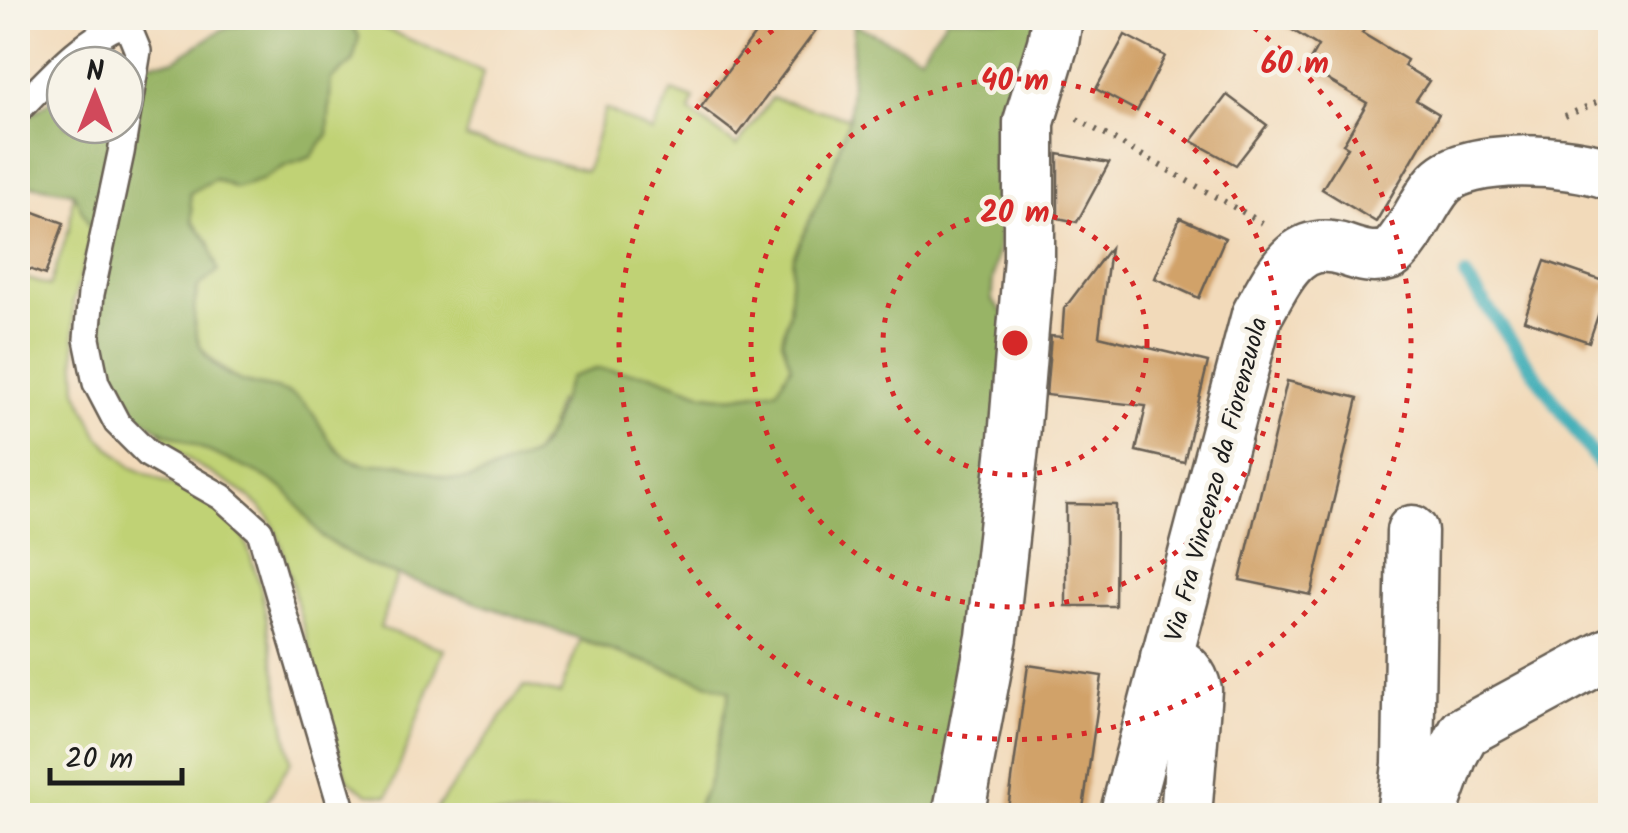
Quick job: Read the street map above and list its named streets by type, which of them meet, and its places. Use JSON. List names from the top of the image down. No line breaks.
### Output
{"streets":{"street":["Via Fra Vincenzo da Fiorenzuola"]},"scale_bar":"20 m","north":"top","rings":["60 m","40 m","20 m"]}
